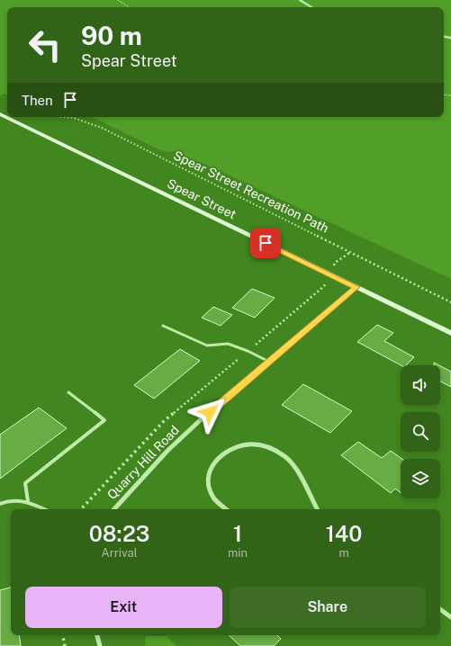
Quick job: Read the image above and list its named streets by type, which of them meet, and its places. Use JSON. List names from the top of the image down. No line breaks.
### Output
{"streets":{"main road":["Spear Street"],"street":["Quarry Hill Road"],"path":["Spear Street Recreation Path"]},"crossings":[["Spear Street","Quarry Hill Road"]],"page":{"turn":["90 m","Spear Street"],"then":"Then","eta":["08:23","Arrival","1","min","140","m"],"buttons":["Exit","Share"]}}
